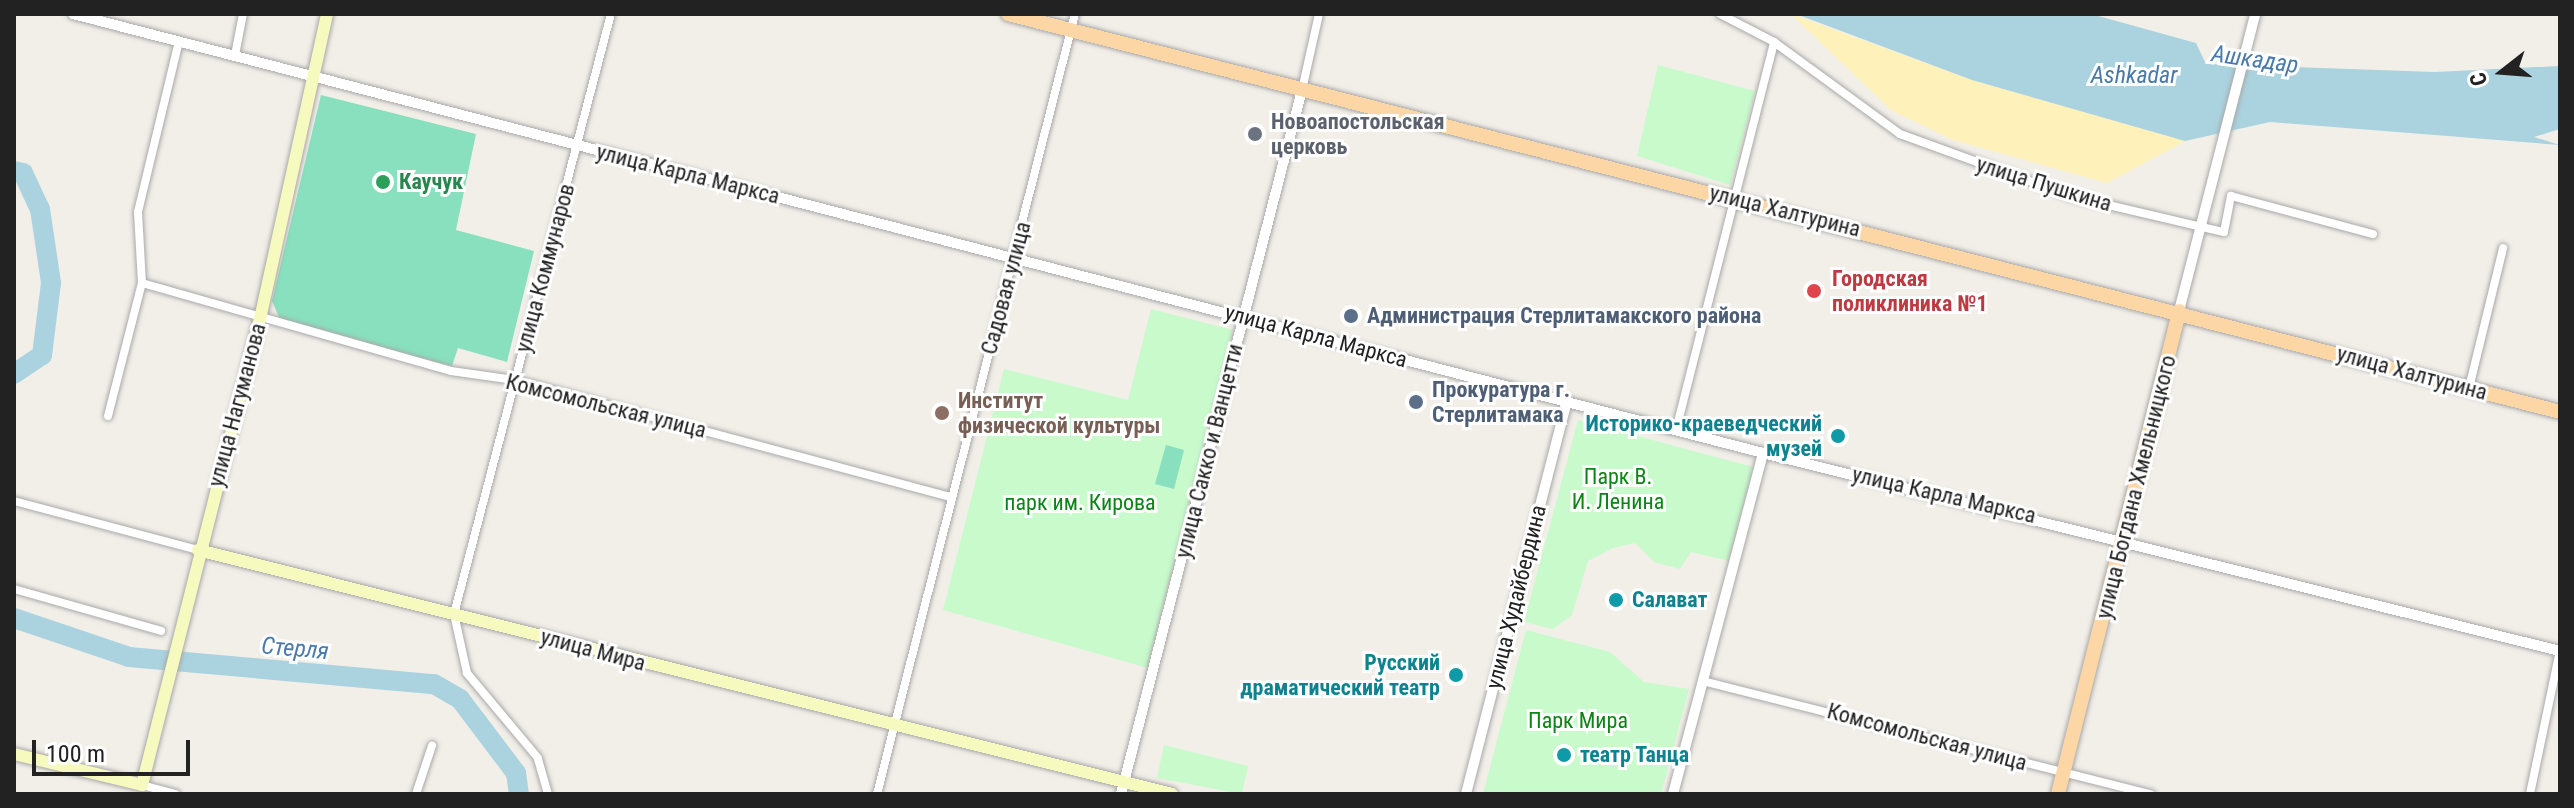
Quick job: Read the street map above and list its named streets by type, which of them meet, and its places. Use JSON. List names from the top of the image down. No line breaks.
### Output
{"streets":{"main road":["улица Халтурина","улица Нагуманова","улица Богдана Хмельницкого","улица Мира"],"street":["улица Карла Маркса","улица Пушкина","улица Коммунаров","Садовая улица","Комсомольская улица","улица Сакко и Ванцетти","улица Худайбердина"]},"crossings":[["улица Карла Маркса","улица Коммунаров"],["улица Карла Маркса","Садовая улица"],["улица Карла Маркса","улица Нагуманова"],["улица Карла Маркса","улица Сакко и Ванцетти"],["улица Карла Маркса","улица Богдана Хмельницкого"],["улица Карла Маркса","улица Худайбердина"],["улица Пушкина","улица Богдана Хмельницкого"],["улица Халтурина","Садовая улица"],["улица Халтурина","улица Сакко и Ванцетти"],["улица Халтурина","улица Богдана Хмельницкого"],["улица Коммунаров","Комсомольская улица"],["улица Коммунаров","улица Мира"],["Садовая улица","Комсомольская улица"],["Садовая улица","улица Мира"],["улица Нагуманова","Комсомольская улица"],["улица Нагуманова","улица Мира"],["Комсомольская улица","улица Богдана Хмельницкого"],["улица Сакко и Ванцетти","улица Мира"]],"water":["Ашкадар","Ashkadar","Стерля"],"parks":["Парк В. И. Ленина","парк им. Кирова","Парк Мира"],"places":["Новоапостольская церковь","Каучук","Городская поликлиника №1","Администрация Стерлитамакского района","Прокуратура г. Стерлитамака","Институт физической культуры","Историко-краеведческий музей","Салават","Русский драматический театр","театр Танца"],"scale_bar":"100 m","north":"left"}
